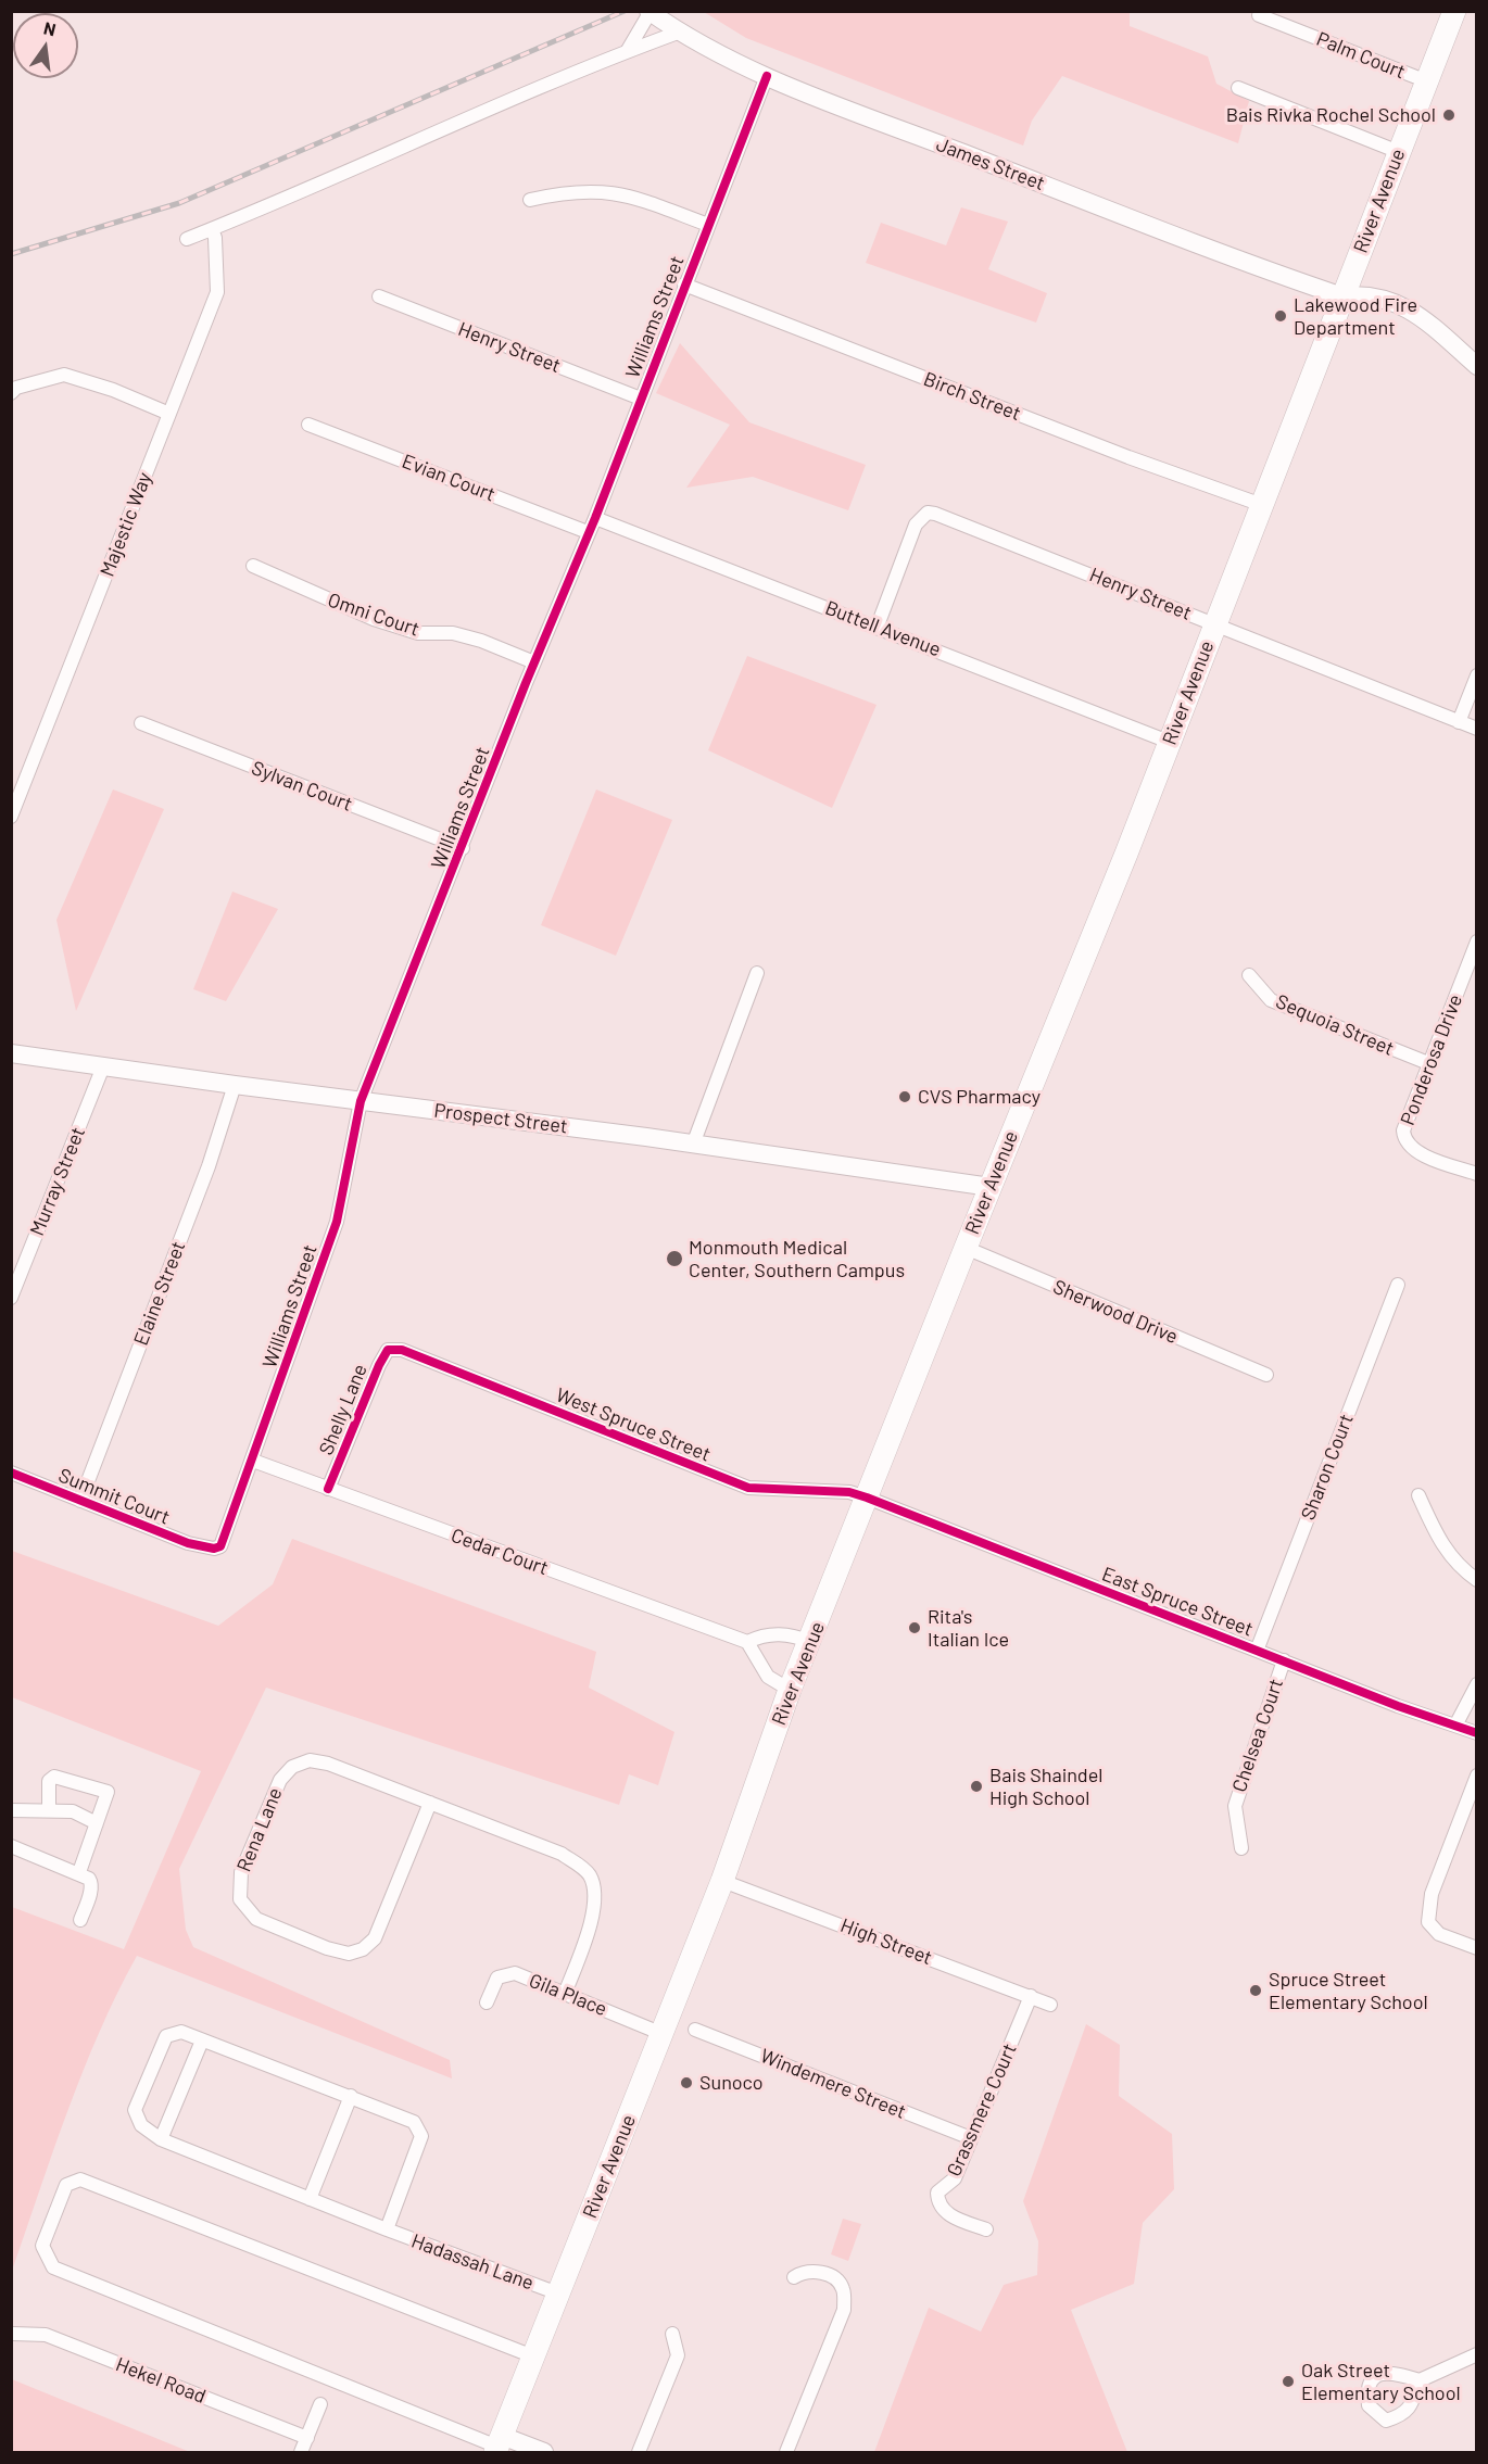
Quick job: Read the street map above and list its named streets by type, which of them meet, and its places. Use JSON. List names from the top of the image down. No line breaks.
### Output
{"streets":{"highway":["River Avenue"],"street":["Palm Court","James Street","Williams Street","Henry Street","Birch Street","Evian Court","Majestic Way","Omni Court","Buttell Avenue","Sylvan Court","Sequoia Street","Ponderosa Drive","Prospect Street","Murray Street","Elaine Street","Sherwood Drive","Shelly Lane","West Spruce Street","Sharon Court","Summit Court","Cedar Court","East Spruce Street","Chelsea Court","Rena Lane","High Street","Gila Place","Windemere Street","Grassmere Court","Hadassah Lane","Hekel Road"]},"crossings":[["Palm Court","River Avenue"],["James Street","River Avenue"],["James Street","Williams Street"],["River Avenue","Henry Street"],["River Avenue","Birch Street"],["River Avenue","Buttell Avenue"],["River Avenue","Prospect Street"],["River Avenue","Sherwood Drive"],["River Avenue","West Spruce Street"],["River Avenue","East Spruce Street"],["River Avenue","High Street"],["River Avenue","Gila Place"],["River Avenue","Hadassah Lane"],["Williams Street","Henry Street"],["Williams Street","Birch Street"],["Williams Street","Evian Court"],["Williams Street","Omni Court"],["Williams Street","Buttell Avenue"],["Williams Street","Sylvan Court"],["Williams Street","Prospect Street"],["Williams Street","Summit Court"],["Williams Street","Cedar Court"],["Henry Street","Buttell Avenue"],["Sequoia Street","Ponderosa Drive"],["Prospect Street","Murray Street"],["Prospect Street","Elaine Street"],["Elaine Street","Summit Court"],["Shelly Lane","West Spruce Street"],["Shelly Lane","Cedar Court"],["West Spruce Street","East Spruce Street"],["Sharon Court","East Spruce Street"],["East Spruce Street","Chelsea Court"],["Rena Lane","Gila Place"],["High Street","Grassmere Court"],["Windemere Street","Grassmere Court"]],"places":["Bais Rivka Rochel School","Lakewood Fire Department","CVS Pharmacy","Monmouth Medical Center, Southern Campus","Rita's Italian Ice","Bais Shaindel High School","Spruce Street Elementary School","Sunoco","Oak Street Elementary School"],"north":"top"}
